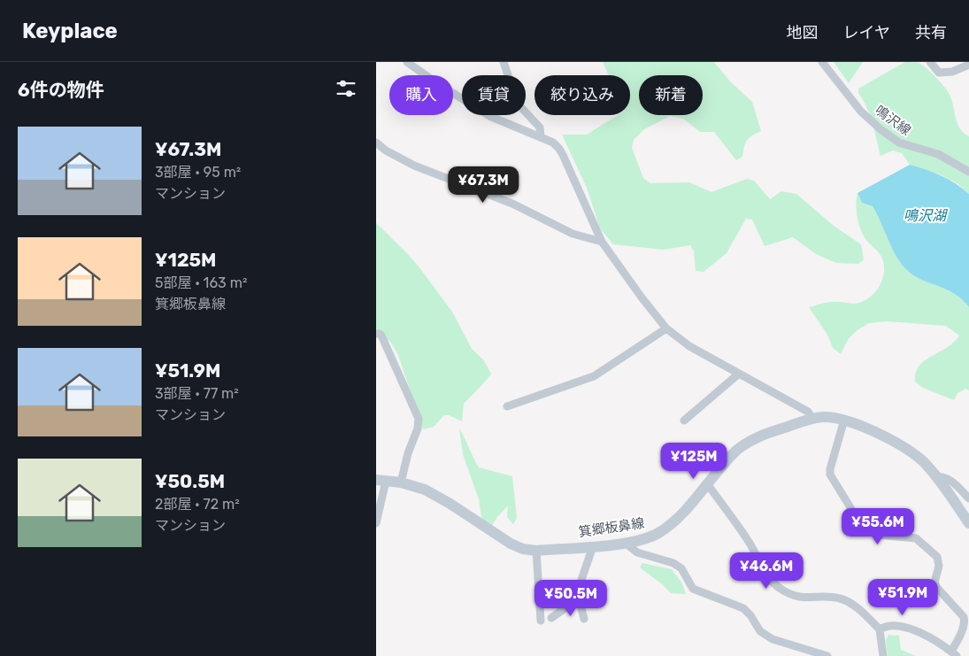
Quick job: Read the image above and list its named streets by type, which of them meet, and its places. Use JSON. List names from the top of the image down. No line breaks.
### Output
{"streets":{"main road":["箕郷板鼻線"],"street":["鳴沢線"]},"water":["鳴沢湖"],"page":{"header":"Keyplace","nav":["地図","レイヤ","共有"],"heading":"6件の物件","chip":["購入","賃貸","絞り込み","新着"],"list":[{"name":"¥67.3M","note":"3部屋 · 95 m² · マンション"},{"name":"¥125M","note":"5部屋 · 163 m² · 箕郷板鼻線"},{"name":"¥51.9M","note":"3部屋 · 77 m² · マンション"},{"name":"¥50.5M","note":"2部屋 · 72 m² · マンション"}],"price":["¥67.3M","¥125M","¥55.6M","¥46.6M","¥51.9M","¥50.5M"]}}
